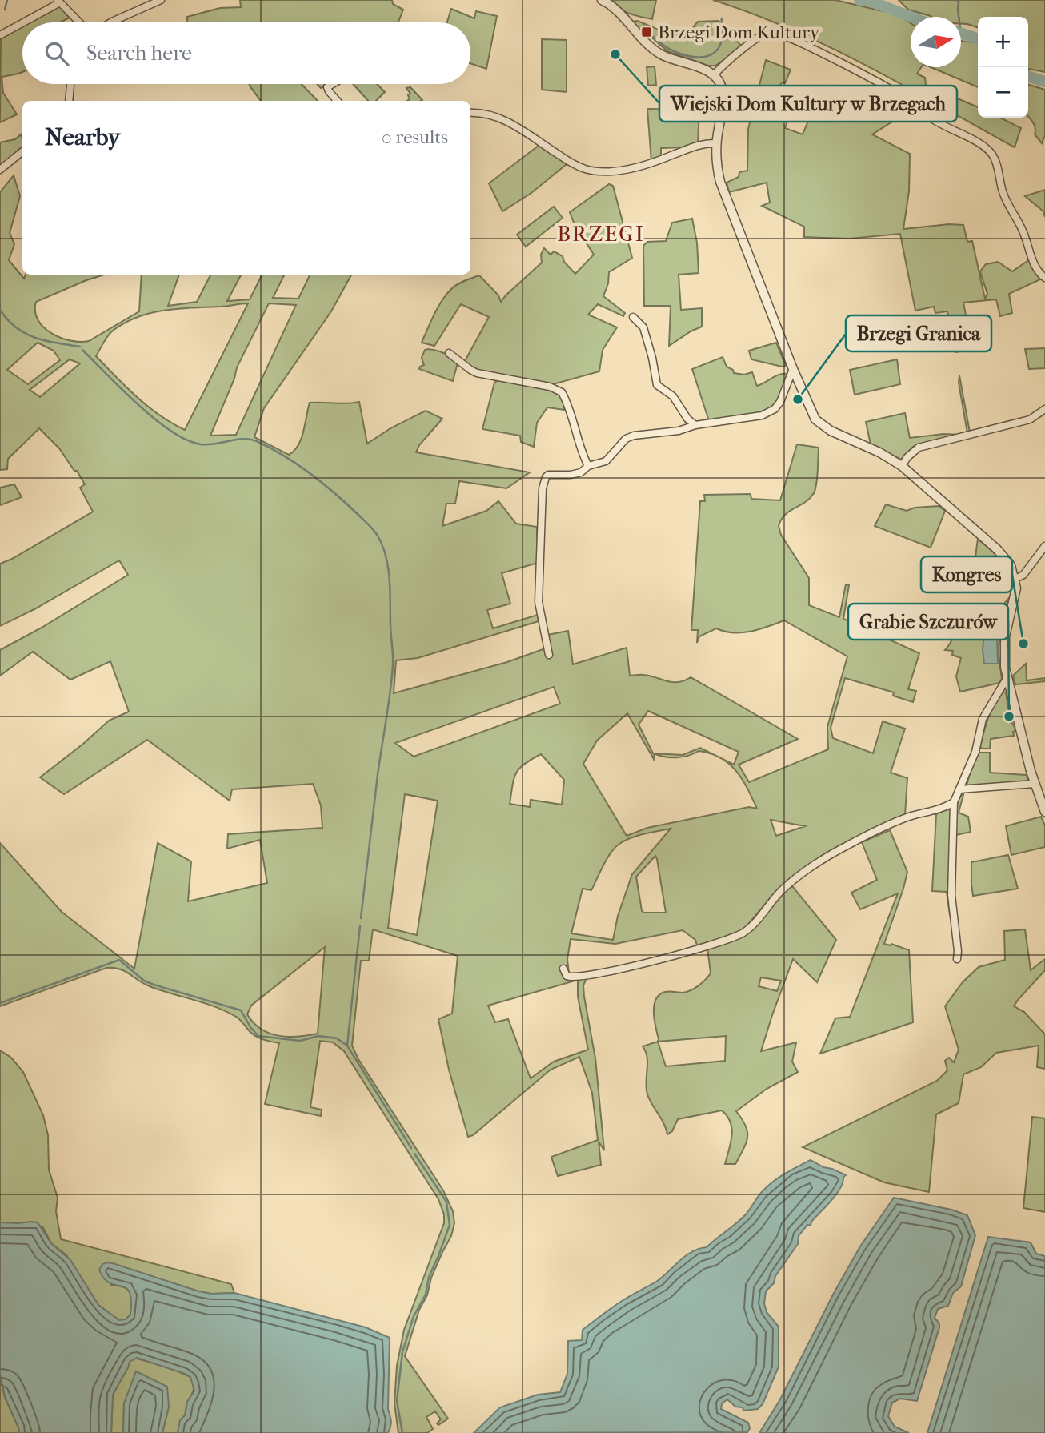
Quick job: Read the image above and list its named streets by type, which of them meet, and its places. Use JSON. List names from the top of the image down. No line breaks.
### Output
{"districts":["BRZEGI"],"places":{"transit":["Brzegi Dom Kultury"],"other":["Wiejski Dom Kultury w Brzegach","Brzegi Granica","Kongres","Grabie Szczurów"]},"north":"right","page":{"map_buttons":["+","−"],"search":"Search here","heading":["Nearby","0 results"]}}
